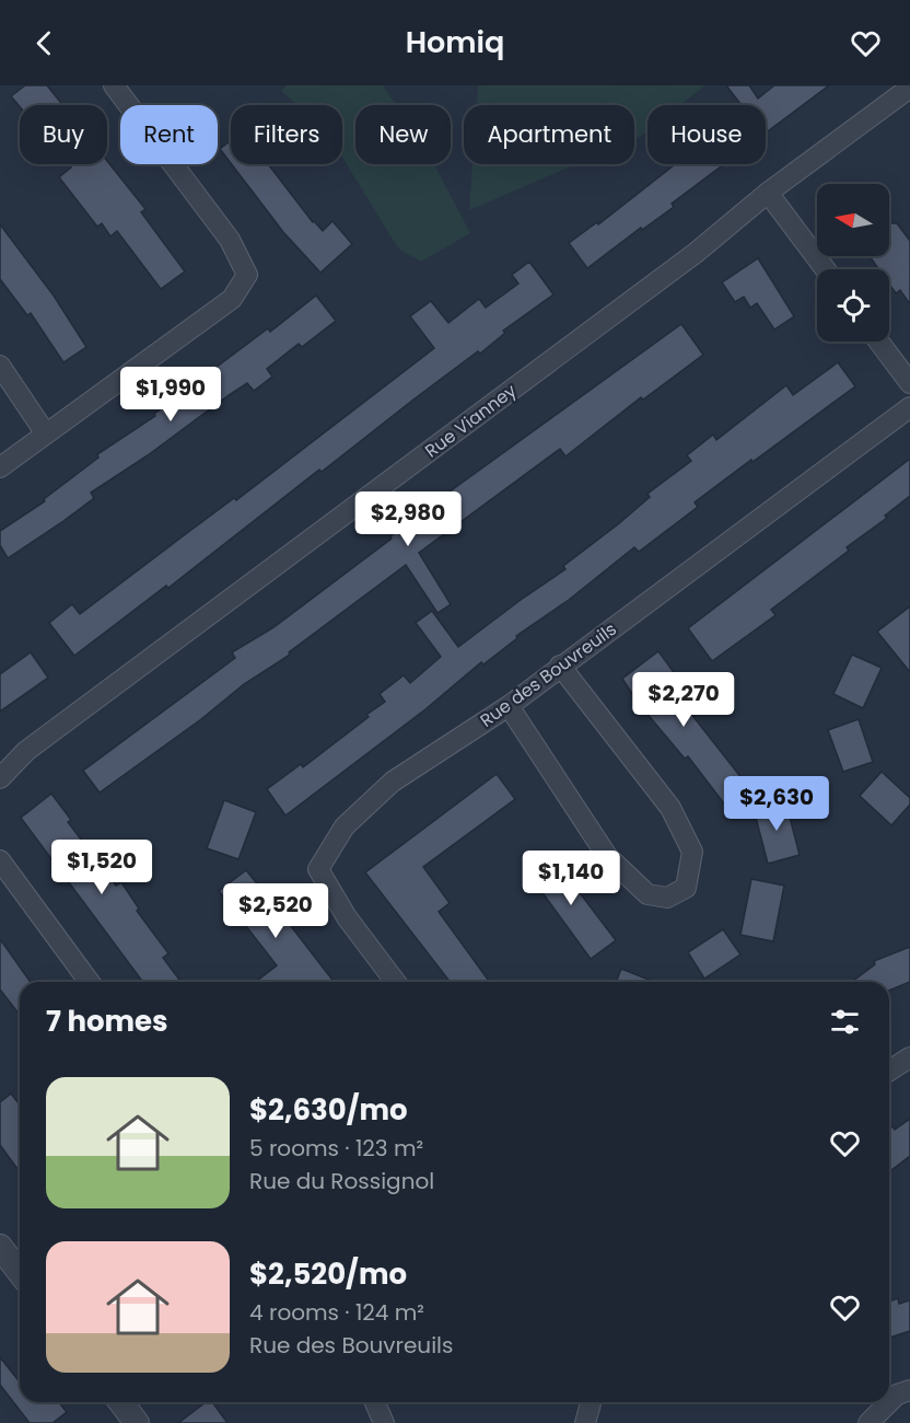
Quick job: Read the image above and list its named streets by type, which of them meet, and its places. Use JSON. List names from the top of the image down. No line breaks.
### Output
{"streets":{"street":["Rue Vianney","Rue des Bouvreuils"]},"north":"left","page":{"header":"Homiq","chip":["Buy","Rent","Filters","New","Apartment","House"],"price":["$1,990","$2,980","$2,270","$2,630","$1,520","$1,140","$2,520"],"heading":"7 homes","list":[{"name":"$2,630/mo","note":"5 rooms · 123 m² · Rue du Rossignol"},{"name":"$2,520/mo","note":"4 rooms · 124 m² · Rue des Bouvreuils"}]}}
